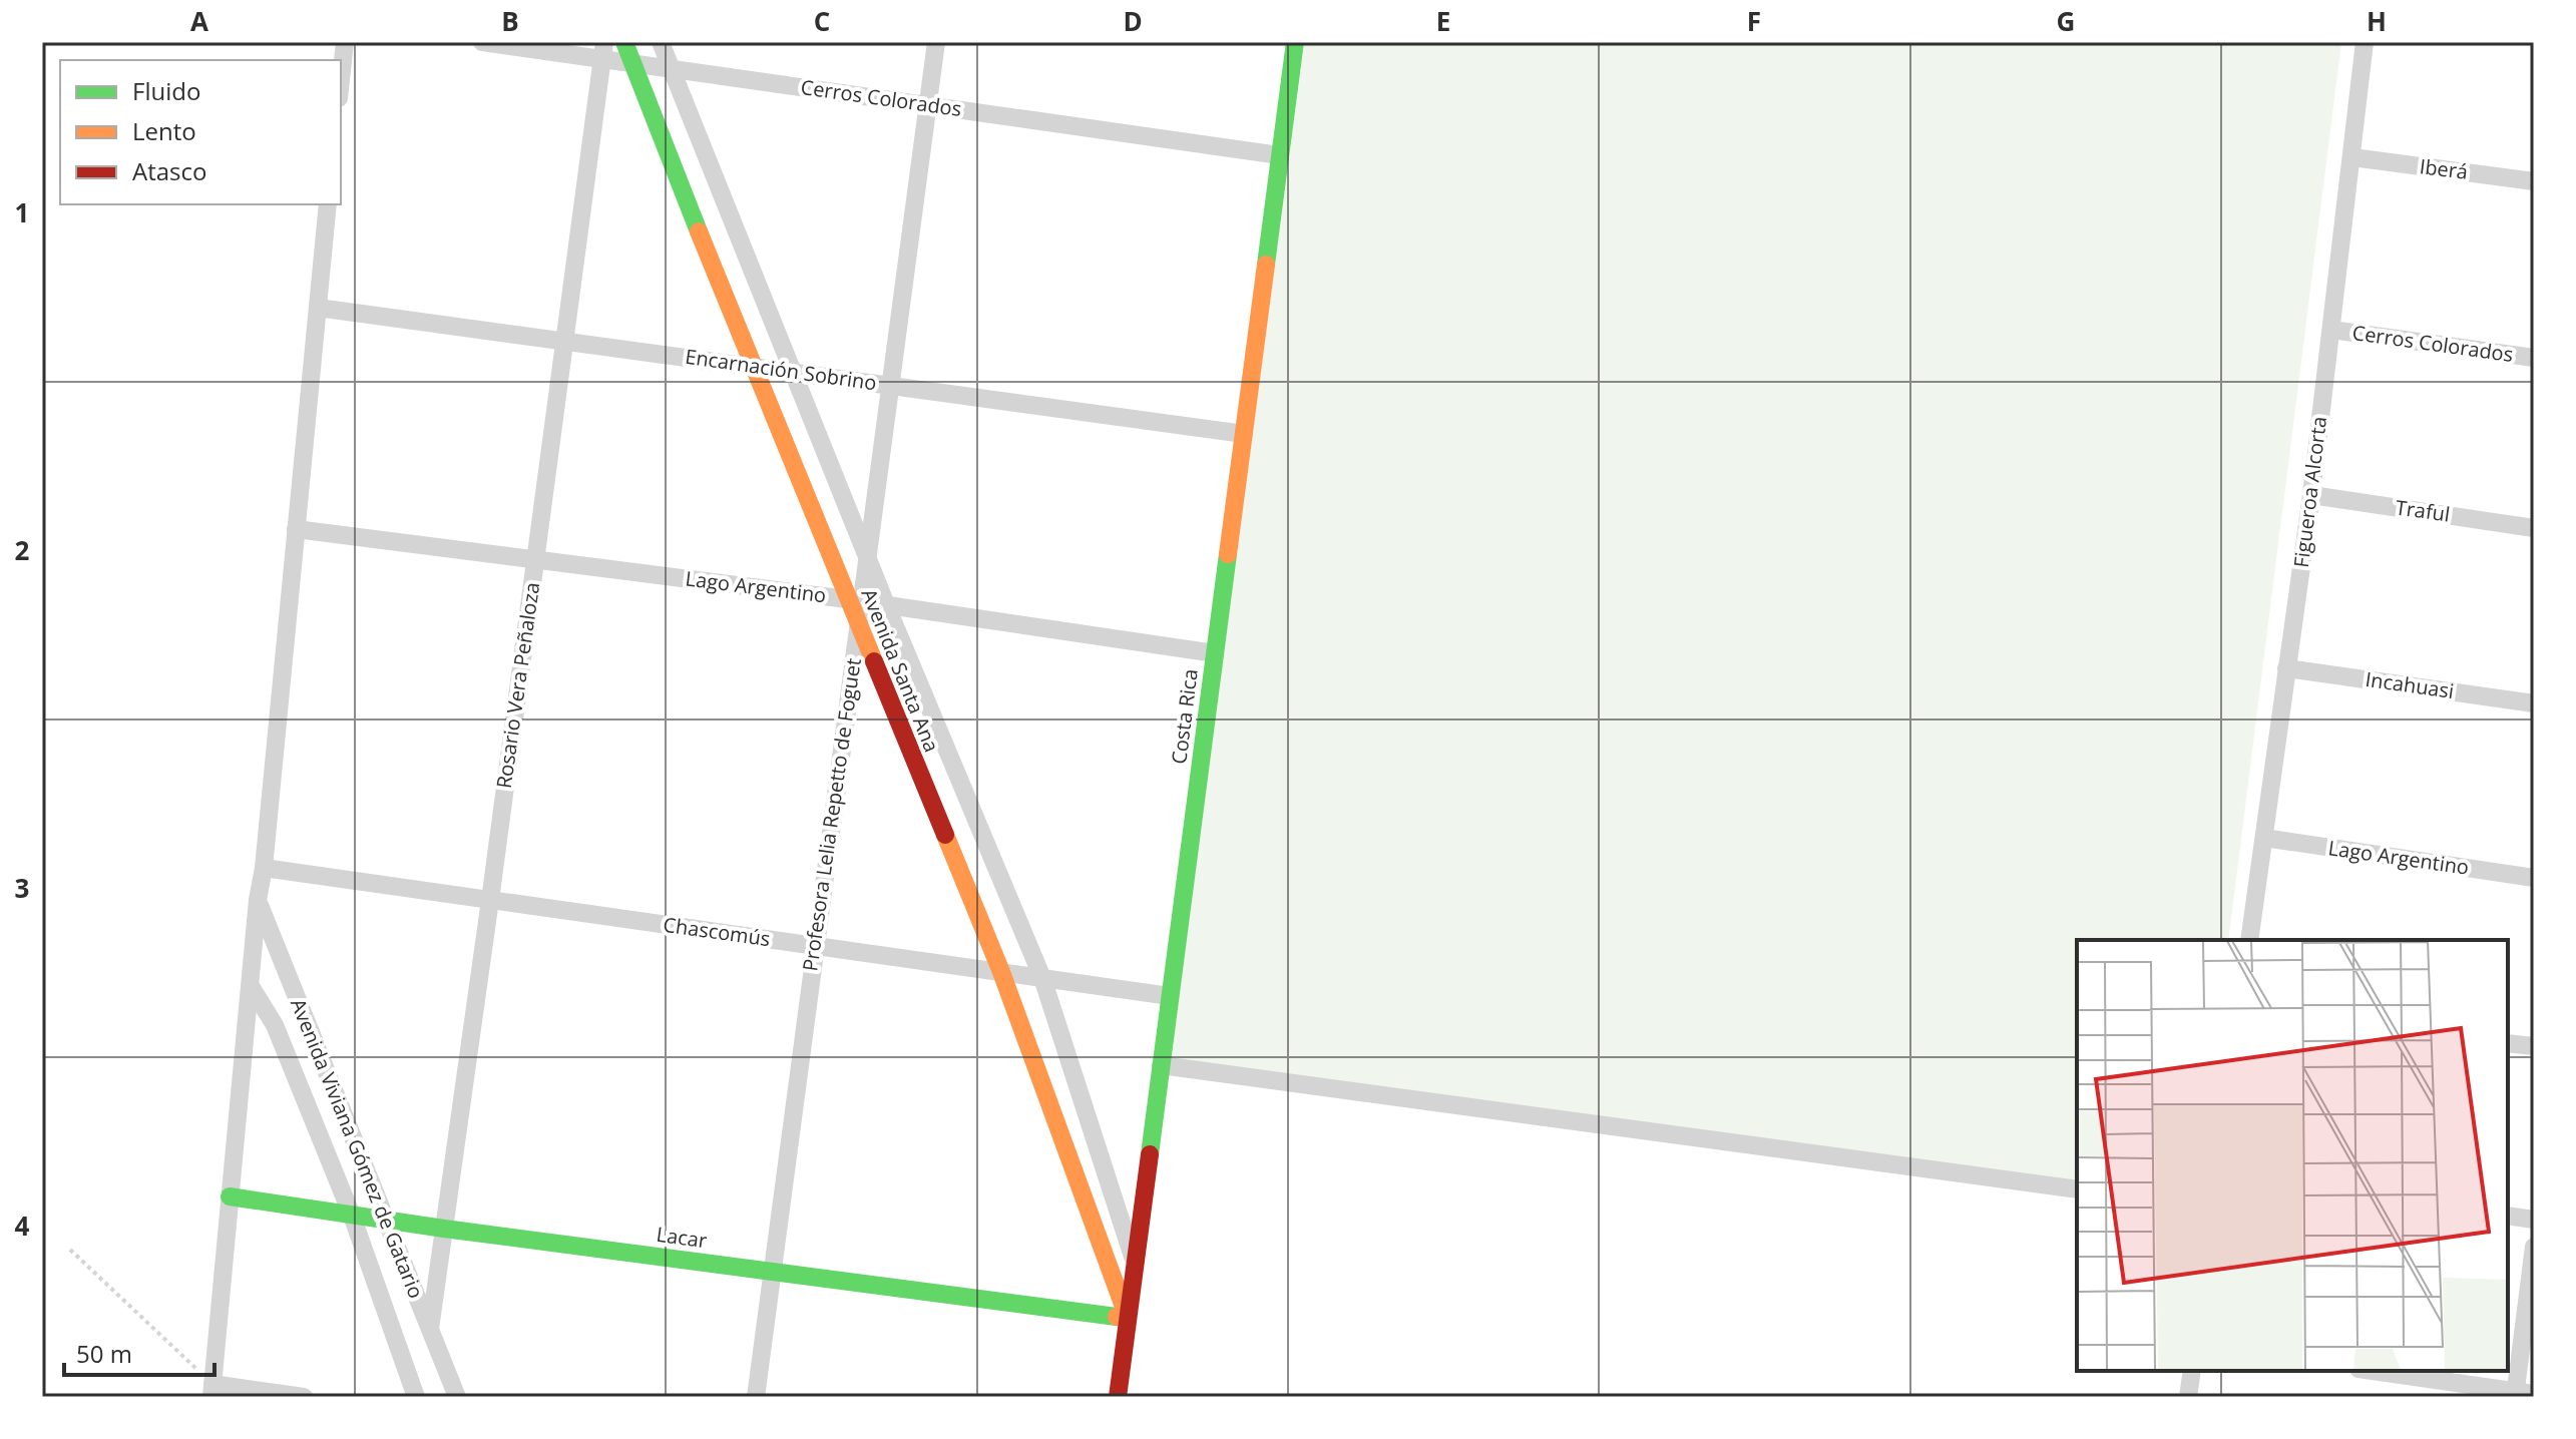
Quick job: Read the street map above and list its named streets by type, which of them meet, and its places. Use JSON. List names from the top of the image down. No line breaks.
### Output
{"streets":{"street":["Cerros Colorados","Iberá","Encarnación Sobrino","Figueroa Alcorta","Traful","Lago Argentino","Avenida Santa Ana","Rosario Vera Peñaloza","Incahuasi","Costa Rica","Profesora Lelia Repetto de Foguet","Chascomús","Avenida Viviana Gómez de Gatario","Lacar"]},"crossings":[["Cerros Colorados","Figueroa Alcorta"],["Cerros Colorados","Avenida Santa Ana"],["Cerros Colorados","Rosario Vera Peñaloza"],["Cerros Colorados","Costa Rica"],["Iberá","Figueroa Alcorta"],["Encarnación Sobrino","Avenida Santa Ana"],["Encarnación Sobrino","Rosario Vera Peñaloza"],["Encarnación Sobrino","Costa Rica"],["Figueroa Alcorta","Traful"],["Figueroa Alcorta","Lago Argentino"],["Figueroa Alcorta","Incahuasi"],["Lago Argentino","Avenida Santa Ana"],["Lago Argentino","Rosario Vera Peñaloza"],["Lago Argentino","Costa Rica"],["Avenida Santa Ana","Costa Rica"],["Avenida Santa Ana","Profesora Lelia Repetto de Foguet"],["Avenida Santa Ana","Chascomús"],["Avenida Santa Ana","Lacar"],["Rosario Vera Peñaloza","Chascomús"],["Rosario Vera Peñaloza","Avenida Viviana Gómez de Gatario"],["Rosario Vera Peñaloza","Lacar"],["Costa Rica","Chascomús"],["Costa Rica","Lacar"],["Profesora Lelia Repetto de Foguet","Chascomús"],["Profesora Lelia Repetto de Foguet","Lacar"],["Avenida Viviana Gómez de Gatario","Lacar"]],"legend":["Fluido","Lento","Atasco"],"scale_bar":"50 m","grid":{"columns":["A","B","C","D","E","F","G","H"],"rows":["1","2","3","4"]}}
